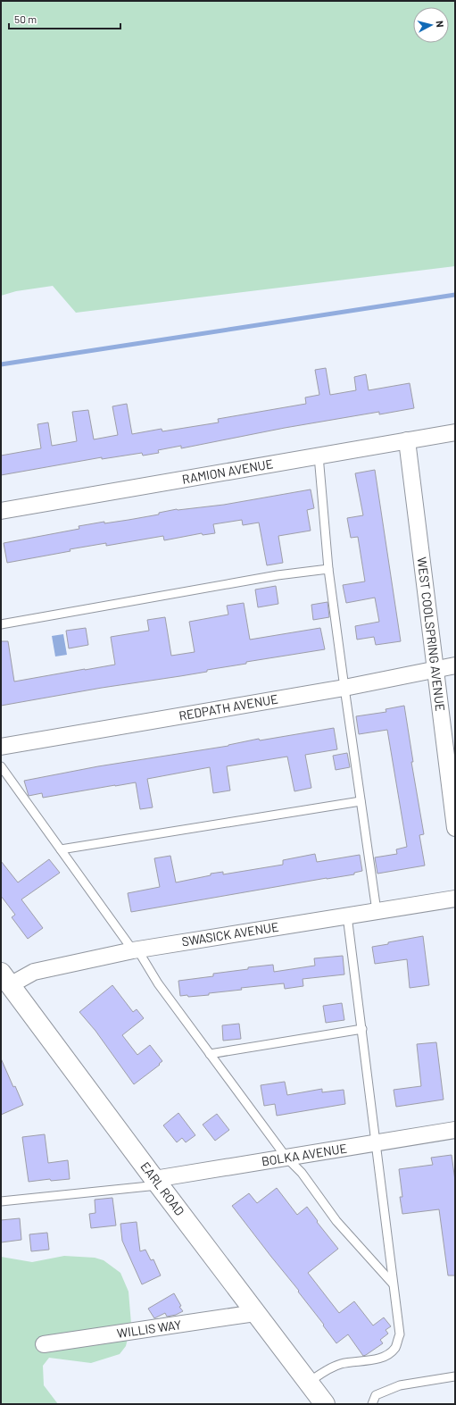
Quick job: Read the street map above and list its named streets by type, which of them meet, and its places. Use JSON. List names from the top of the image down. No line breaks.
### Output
{"streets":{"street":["RAMION AVENUE","WEST COOLSPRING AVENUE","REDPATH AVENUE","SWASICK AVENUE","BOLKA AVENUE","EARL ROAD","WILLIS WAY"]},"crossings":[["RAMION AVENUE","WEST COOLSPRING AVENUE"],["WEST COOLSPRING AVENUE","REDPATH AVENUE"],["SWASICK AVENUE","EARL ROAD"],["BOLKA AVENUE","EARL ROAD"],["EARL ROAD","WILLIS WAY"]],"scale_bar":"50 m","north":"right"}
